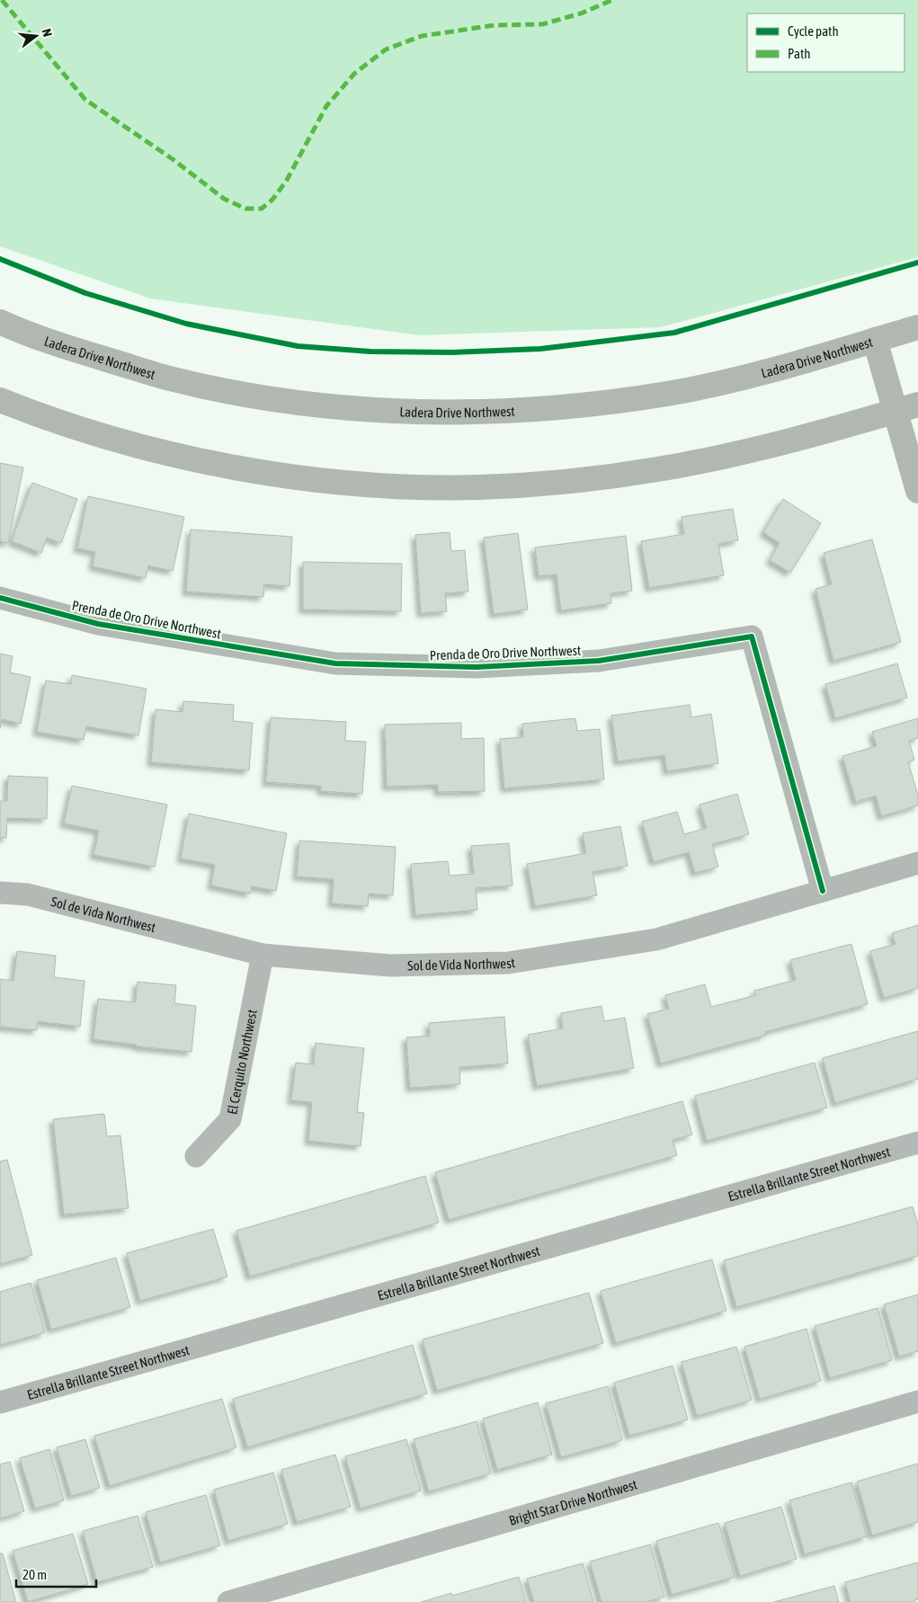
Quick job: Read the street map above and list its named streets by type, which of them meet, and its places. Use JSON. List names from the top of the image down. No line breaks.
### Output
{"streets":{"street":["Ladera Drive Northwest","Prenda de Oro Drive Northwest","Sol de Vida Northwest","El Cerquito Northwest","Estrella Brillante Street Northwest","Bright Star Drive Northwest"]},"crossings":[["Prenda de Oro Drive Northwest","Sol de Vida Northwest"],["Sol de Vida Northwest","El Cerquito Northwest"]],"legend":["Cycle path","Path"],"scale_bar":"20 m","north":"right"}
